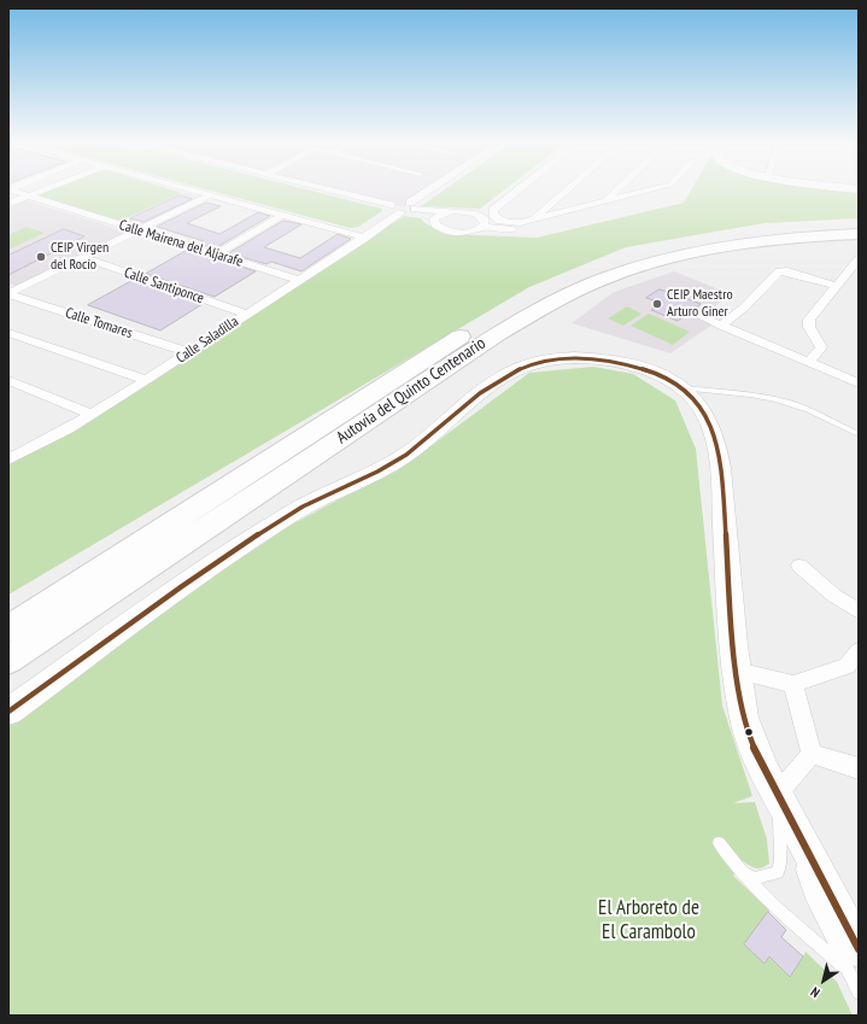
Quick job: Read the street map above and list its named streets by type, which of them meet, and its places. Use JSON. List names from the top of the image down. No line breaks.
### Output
{"streets":{"highway":["Autovía del Quinto Centenario"],"street":["Calle Mairena del Aljarafe","Calle Santiponce","Calle Tomares","Calle Saladilla"]},"crossings":[["Calle Mairena del Aljarafe","Calle Saladilla"],["Calle Santiponce","Calle Saladilla"],["Calle Tomares","Calle Saladilla"]],"parks":["El Arboreto de El Carambolo"],"places":["CEIP Virgen del Rocío","CEIP Maestro Arturo Giner"],"north":"bottom left"}
